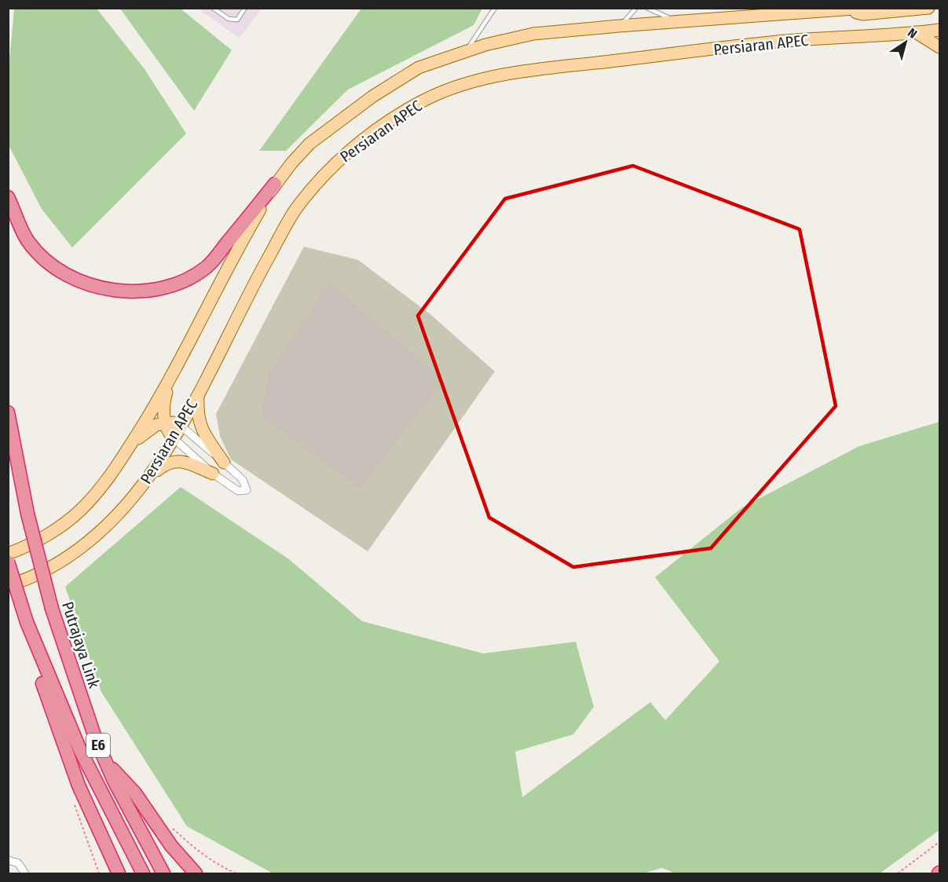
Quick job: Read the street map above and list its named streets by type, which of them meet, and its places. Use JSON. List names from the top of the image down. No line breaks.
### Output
{"streets":{"highway":["Putrajaya Link","E6"],"main road":["Persiaran APEC"]},"north":"top right"}
